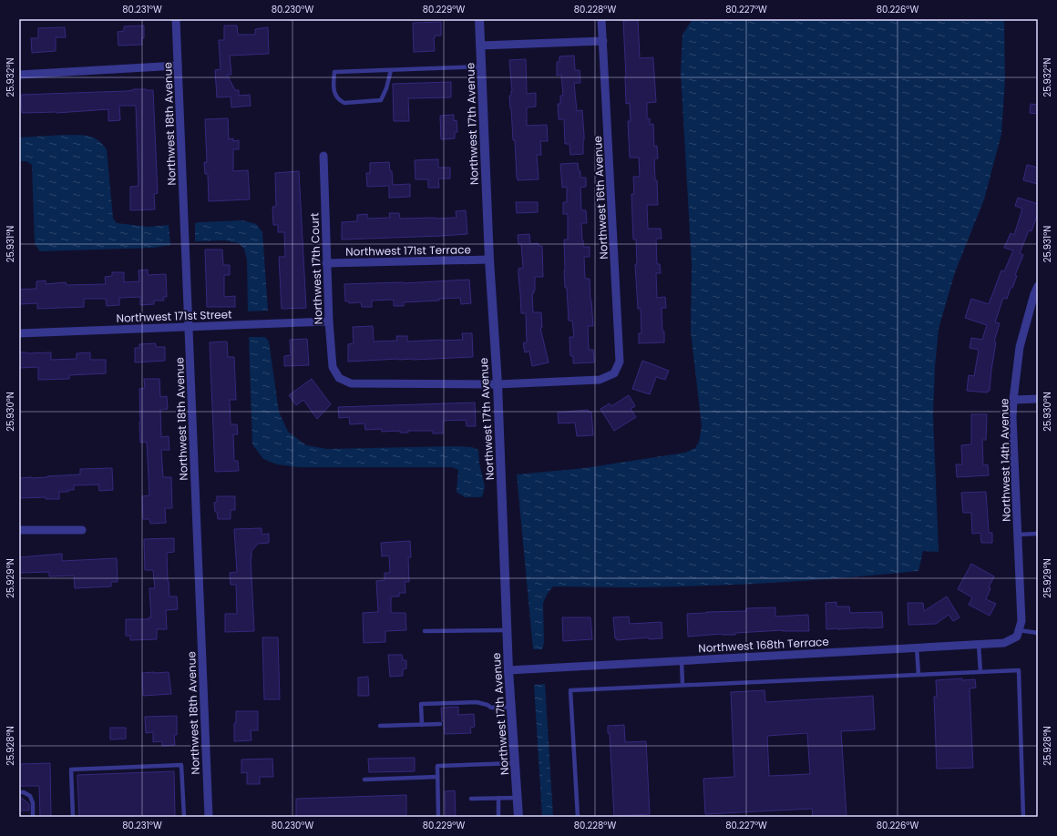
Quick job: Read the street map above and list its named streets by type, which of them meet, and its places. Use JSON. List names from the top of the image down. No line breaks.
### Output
{"streets":{"street":["Northwest 18th Avenue","Northwest 17th Avenue","Northwest 16th Avenue","Northwest 171st Terrace","Northwest 17th Court","Northwest 171st Street","Northwest 14th Avenue","Northwest 168th Terrace"]},"crossings":[["Northwest 18th Avenue","Northwest 171st Street"],["Northwest 17th Avenue","Northwest 16th Avenue"],["Northwest 17th Avenue","Northwest 171st Terrace"],["Northwest 17th Avenue","Northwest 17th Court"],["Northwest 17th Avenue","Northwest 168th Terrace"],["Northwest 16th Avenue","Northwest 17th Court"],["Northwest 171st Terrace","Northwest 17th Court"],["Northwest 17th Court","Northwest 171st Street"],["Northwest 14th Avenue","Northwest 168th Terrace"]],"coordinates":["80.231°W","80.230°W","80.229°W","80.228°W","80.227°W","80.226°W","25.932°N","25.931°N","25.930°N","25.929°N","25.928°N"]}
